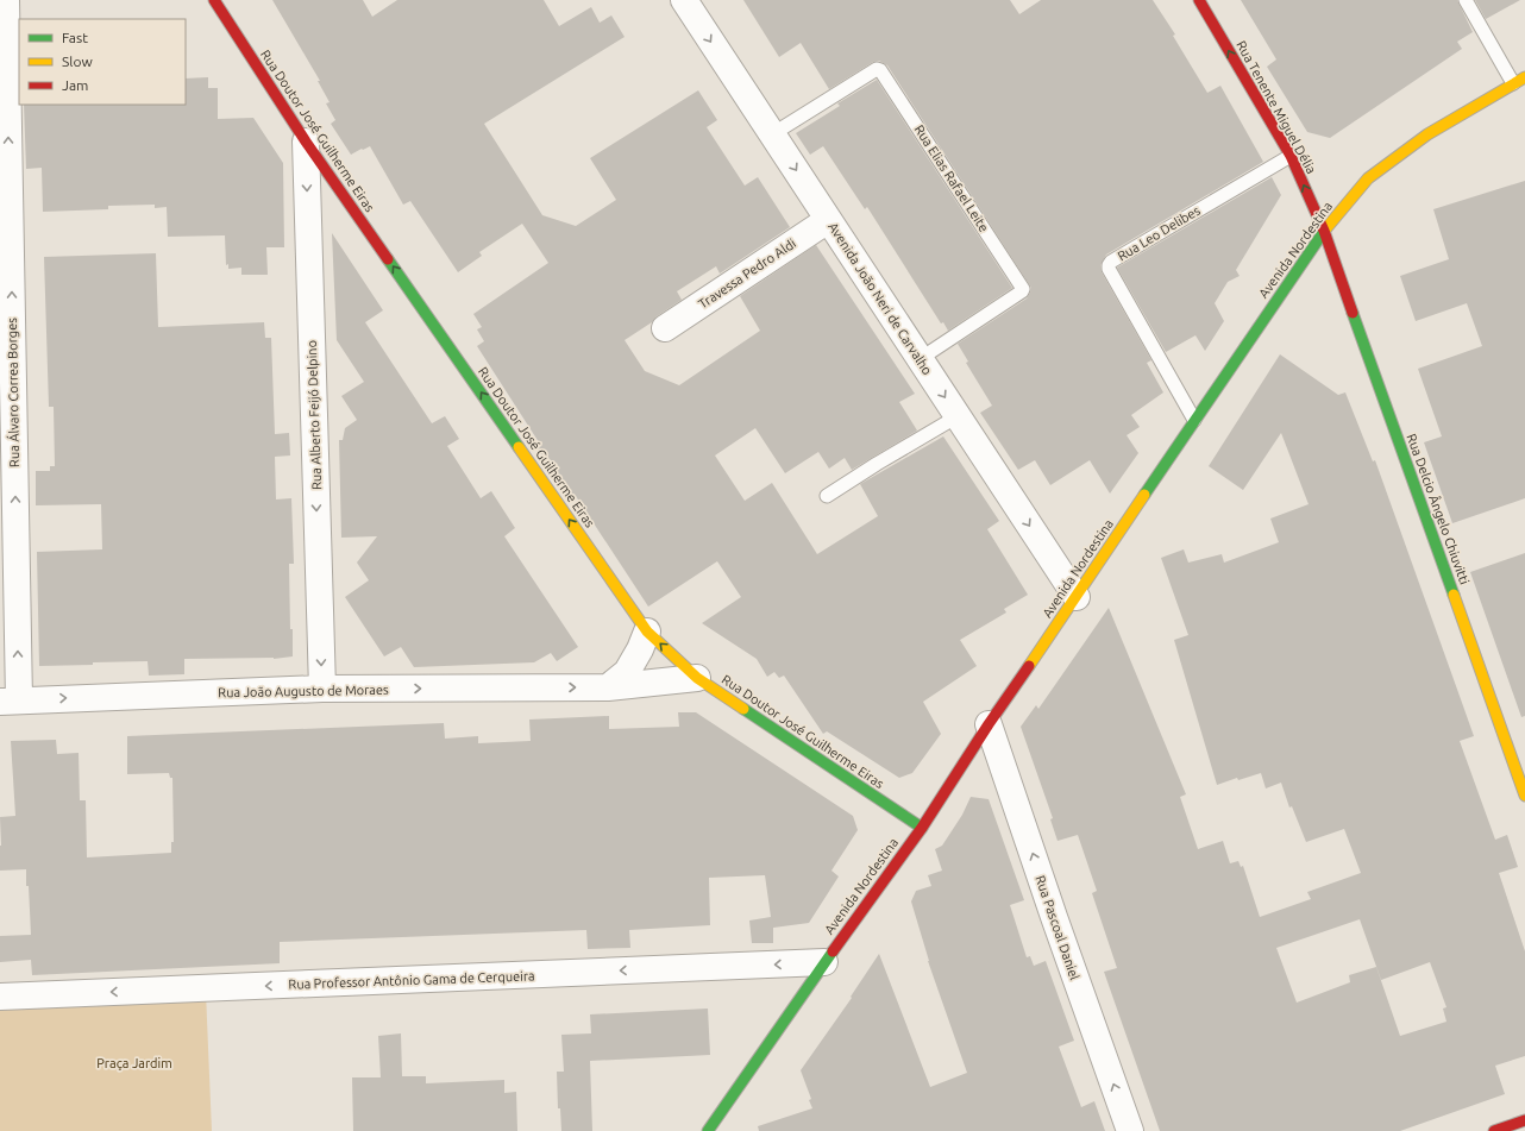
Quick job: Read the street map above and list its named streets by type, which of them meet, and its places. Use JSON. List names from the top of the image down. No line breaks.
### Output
{"streets":{"street":["Rua Tenente Miguel Délia","Rua Doutor José Guilherme Eiras","Avenida Nordestina","Travessa Pedro Aldi","Avenida João Neri de Carvalho","Rua Álvaro Correa Borges","Rua Alberto Feijó Delpino","Rua Delcio Ângelo Chiuvitti","Rua João Augusto de Moraes","Rua Pascoal Daniel","Rua Professor Antônio Gama de Cerqueira"],"lane":["Rua Elias Rafael Leite","Rua Leo Delibes"]},"crossings":[["Rua Tenente Miguel Délia","Rua Leo Delibes"],["Rua Tenente Miguel Délia","Avenida Nordestina"],["Rua Tenente Miguel Délia","Rua Delcio Ângelo Chiuvitti"],["Rua Doutor José Guilherme Eiras","Avenida Nordestina"],["Rua Doutor José Guilherme Eiras","Rua Alberto Feijó Delpino"],["Rua Doutor José Guilherme Eiras","Rua João Augusto de Moraes"],["Rua Elias Rafael Leite","Avenida João Neri de Carvalho"],["Rua Leo Delibes","Avenida Nordestina"],["Avenida Nordestina","Avenida João Neri de Carvalho"],["Avenida Nordestina","Rua Delcio Ângelo Chiuvitti"],["Avenida Nordestina","Rua Pascoal Daniel"],["Avenida Nordestina","Rua Professor Antônio Gama de Cerqueira"],["Travessa Pedro Aldi","Avenida João Neri de Carvalho"],["Rua Álvaro Correa Borges","Rua João Augusto de Moraes"],["Rua Alberto Feijó Delpino","Rua João Augusto de Moraes"]],"one_way":["Rua Tenente Miguel Délia","Rua Doutor José Guilherme Eiras","Avenida João Neri de Carvalho","Rua Álvaro Correa Borges","Rua Alberto Feijó Delpino","Rua João Augusto de Moraes","Rua Pascoal Daniel","Rua Professor Antônio Gama de Cerqueira"],"parks":["Praça Jardim"],"legend":["Fast","Slow","Jam"]}
